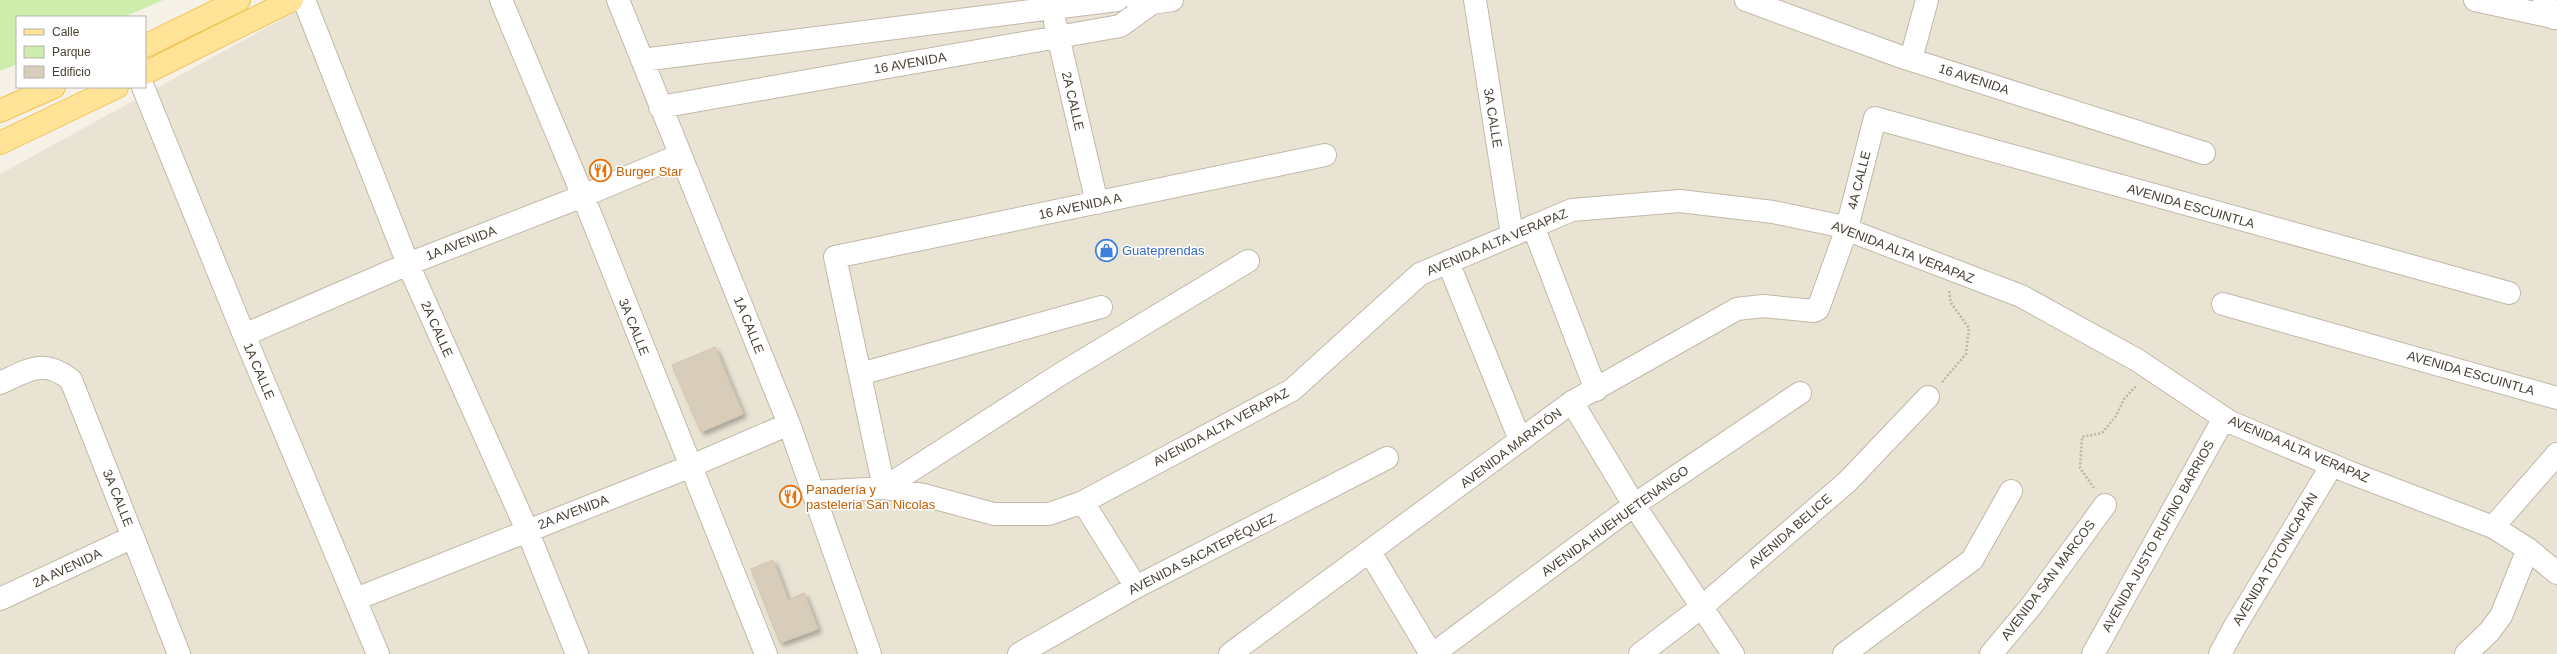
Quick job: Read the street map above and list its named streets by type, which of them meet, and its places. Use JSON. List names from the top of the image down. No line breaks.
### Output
{"streets":{"street":["16 AVENIDA","2A CALLE","3A CALLE","4A CALLE","16 AVENIDA A","AVENIDA ESCUINTLA","AVENIDA ALTA VERAPAZ","1A AVENIDA","1A CALLE","AVENIDA MARATÓN","2A AVENIDA","AVENIDA HUEHUETENANGO","AVENIDA BELICE","AVENIDA JUSTO RUFINO BARRIOS","AVENIDA SACATEPÉQUEZ","AVENIDA TOTONICAPÁN","AVENIDA SAN MARCOS"]},"crossings":[["16 AVENIDA","2A CALLE"],["16 AVENIDA","1A CALLE"],["2A CALLE","16 AVENIDA A"],["2A CALLE","1A AVENIDA"],["2A CALLE","2A AVENIDA"],["3A CALLE","AVENIDA ALTA VERAPAZ"],["3A CALLE","1A AVENIDA"],["3A CALLE","2A AVENIDA"],["4A CALLE","AVENIDA ESCUINTLA"],["4A CALLE","AVENIDA ALTA VERAPAZ"],["4A CALLE","AVENIDA MARATÓN"],["AVENIDA ALTA VERAPAZ","1A CALLE"],["AVENIDA ALTA VERAPAZ","AVENIDA JUSTO RUFINO BARRIOS"],["AVENIDA ALTA VERAPAZ","AVENIDA TOTONICAPÁN"],["1A AVENIDA","1A CALLE"],["1A CALLE","2A AVENIDA"]],"places":{"restaurant":["Burger Star","Panadería y pasteleria San Nicolas"],"shop":["Guateprendas"]},"legend":["Calle","Parque","Edificio"]}
